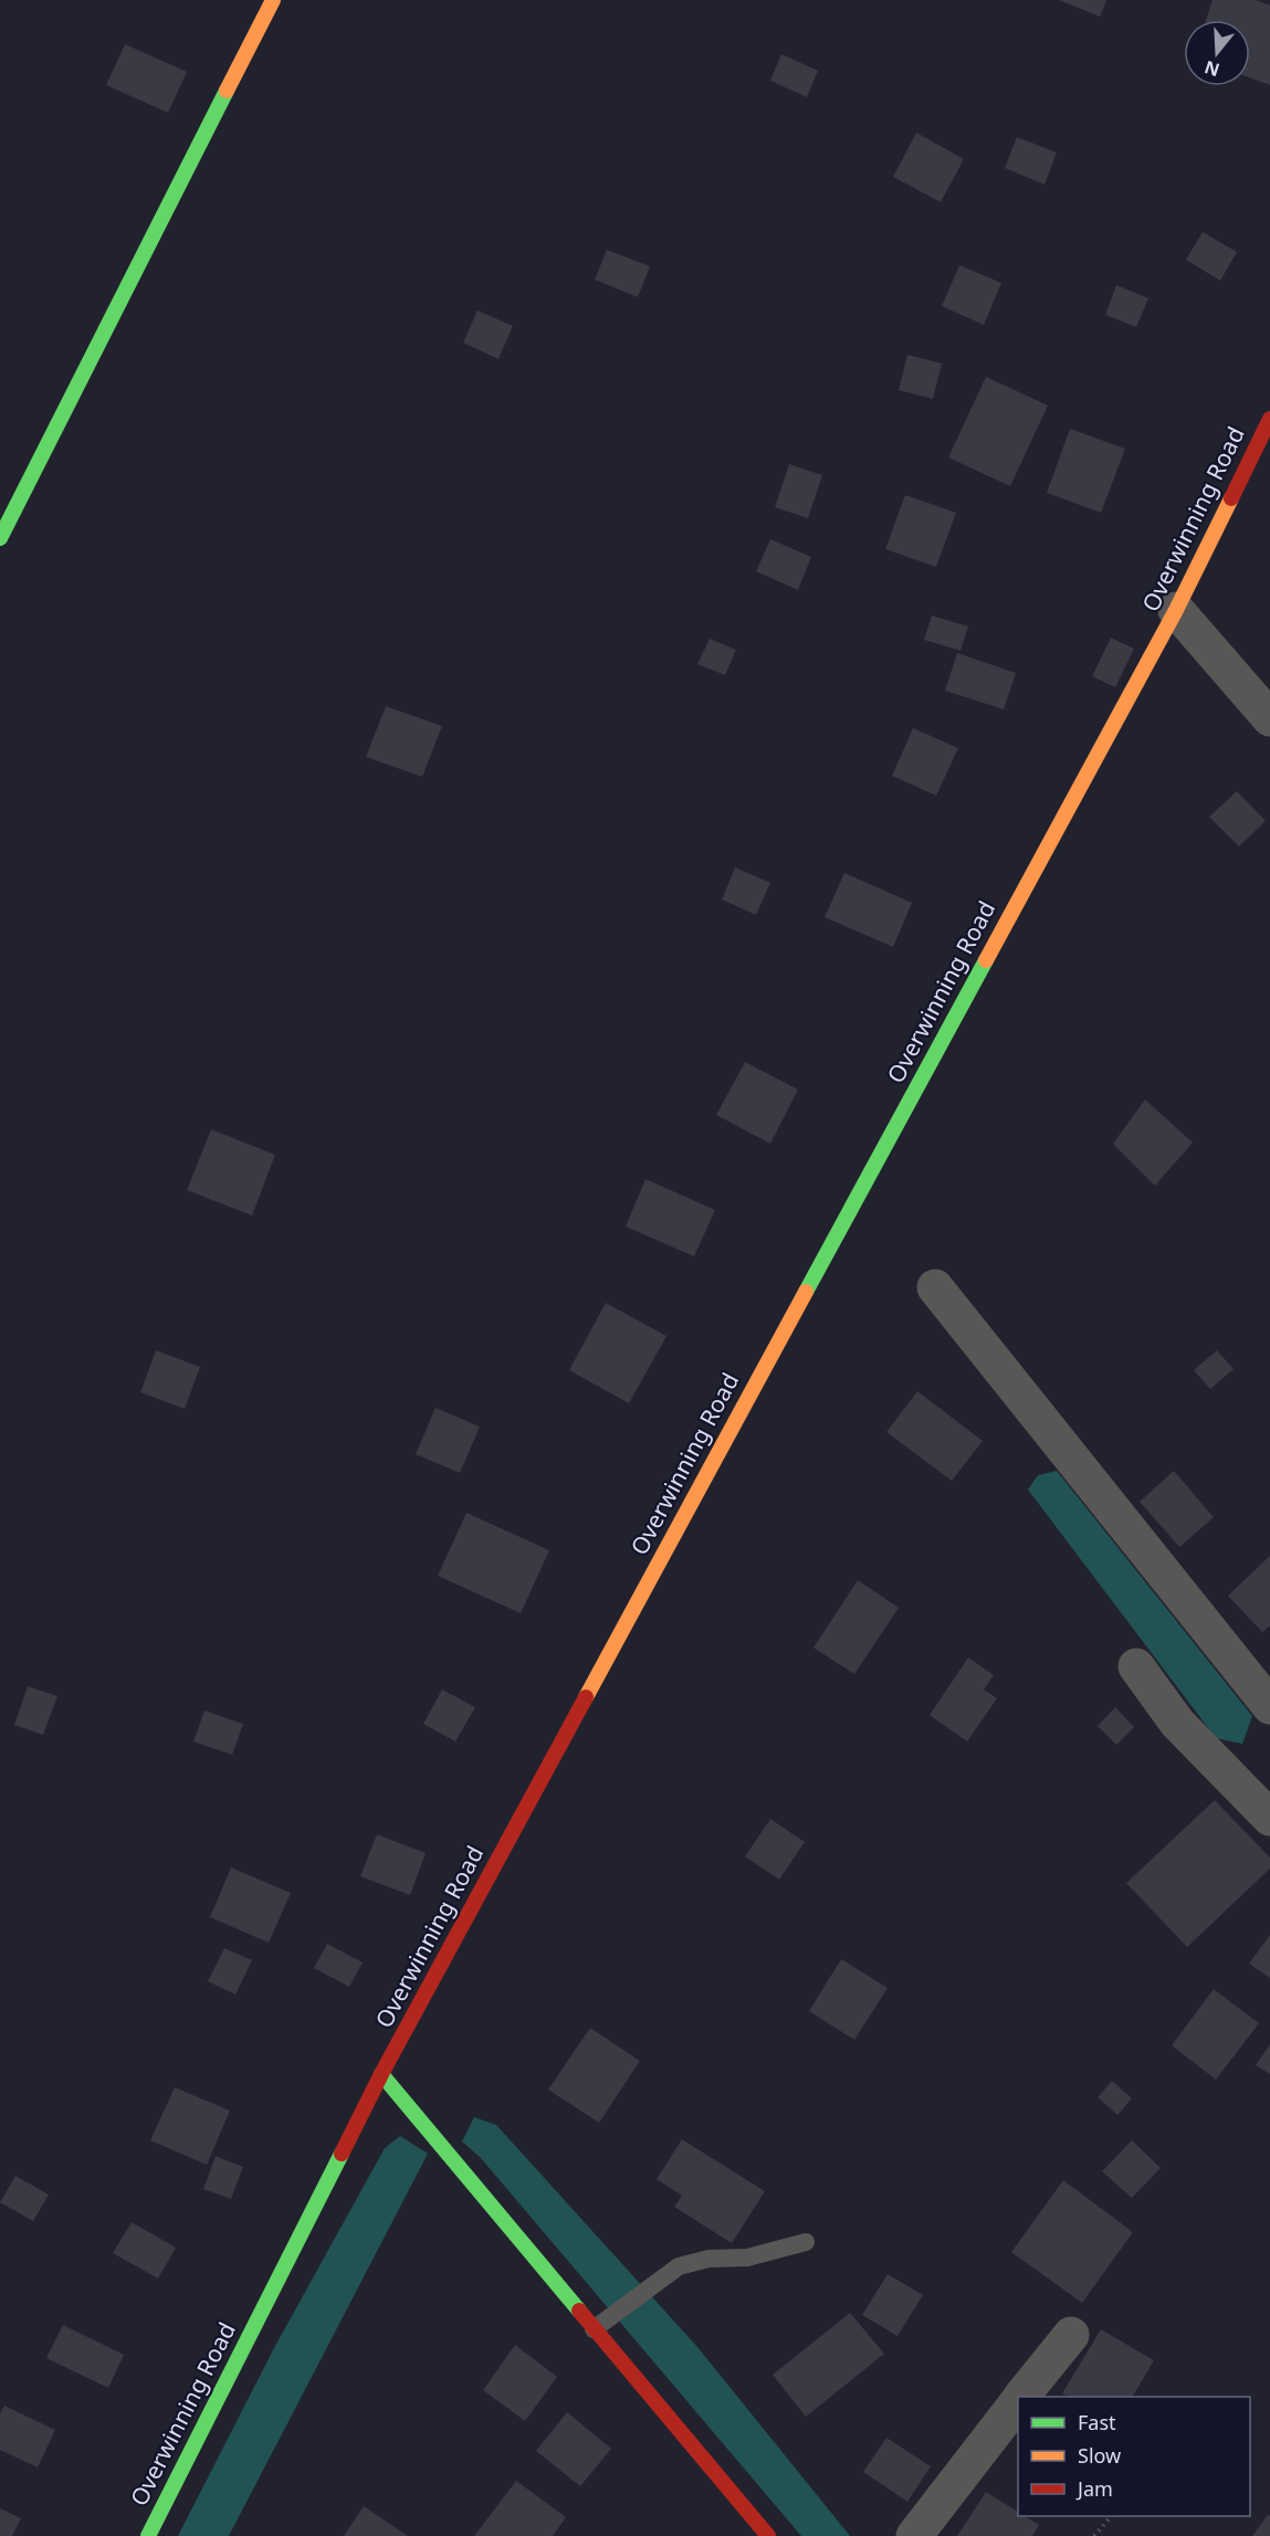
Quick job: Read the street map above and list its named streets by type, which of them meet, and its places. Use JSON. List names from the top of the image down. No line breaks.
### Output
{"streets":{"street":["Overwinning Road"]},"legend":["Fast","Slow","Jam"],"north":"bottom"}
